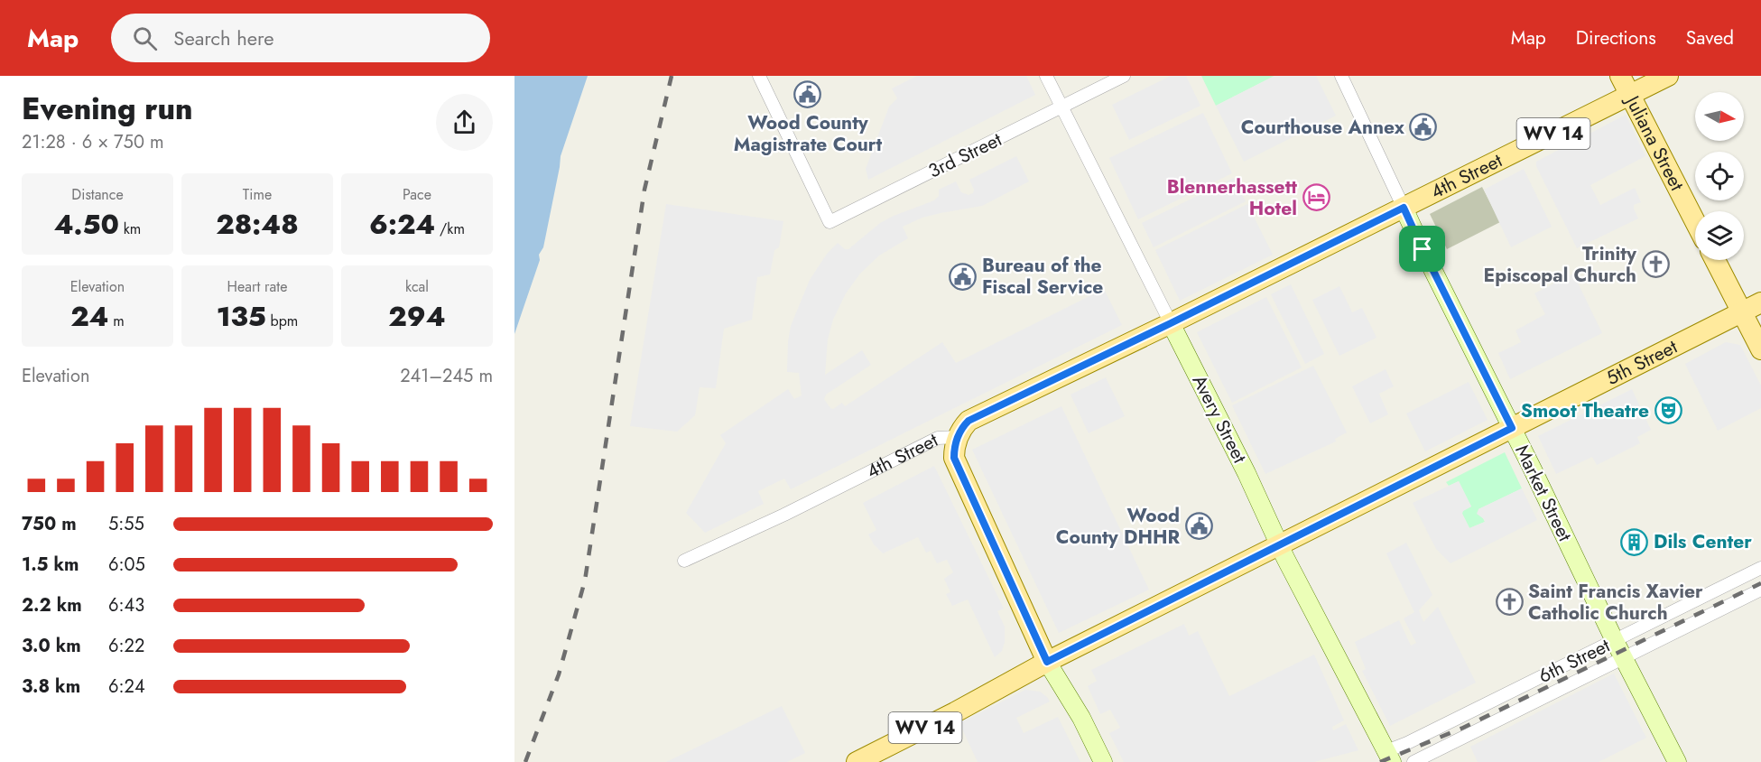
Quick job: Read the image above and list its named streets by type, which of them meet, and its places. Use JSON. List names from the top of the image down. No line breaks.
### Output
{"streets":{"main road":["WV 14","Juliana Street","4th Street","5th Street"],"street":["3rd Street","Avery Street","Market Street","6th Street"]},"crossings":[["Juliana Street","4th Street"],["3rd Street","Avery Street"],["4th Street","Avery Street"],["4th Street","Market Street"],["5th Street","Avery Street"],["5th Street","Market Street"],["Avery Street","6th Street"],["Market Street","6th Street"]],"places":{"public building":["Wood County Magistrate Court","Courthouse Annex","Bureau of the Fiscal Service","Wood County DHHR"],"hotel":["Blennerhassett Hotel"],"church":["Trinity Episcopal Church","Saint Francis Xavier Catholic Church"],"theatre":["Smoot Theatre"],"building":["Dils Center"]},"north":"right","page":{"header":"Map","search":"Search here","nav":["Map","Directions","Saved"],"heading":["Evening run","21:28 · 6 × 750 m"],"stats":[["Distance","4.50 km"],["Time","28:48"],["Pace","6:24 /km"],["Elevation","24 m"],["Heart rate","135 bpm"],["kcal","294"]],"chart":["Elevation","241–245 m"],"list":[{"name":"750 m","note":"5:55"},{"name":"1.5 km","note":"6:05"},{"name":"2.2 km","note":"6:43"},{"name":"3.0 km","note":"6:22"},{"name":"3.8 km","note":"6:24"}]}}
